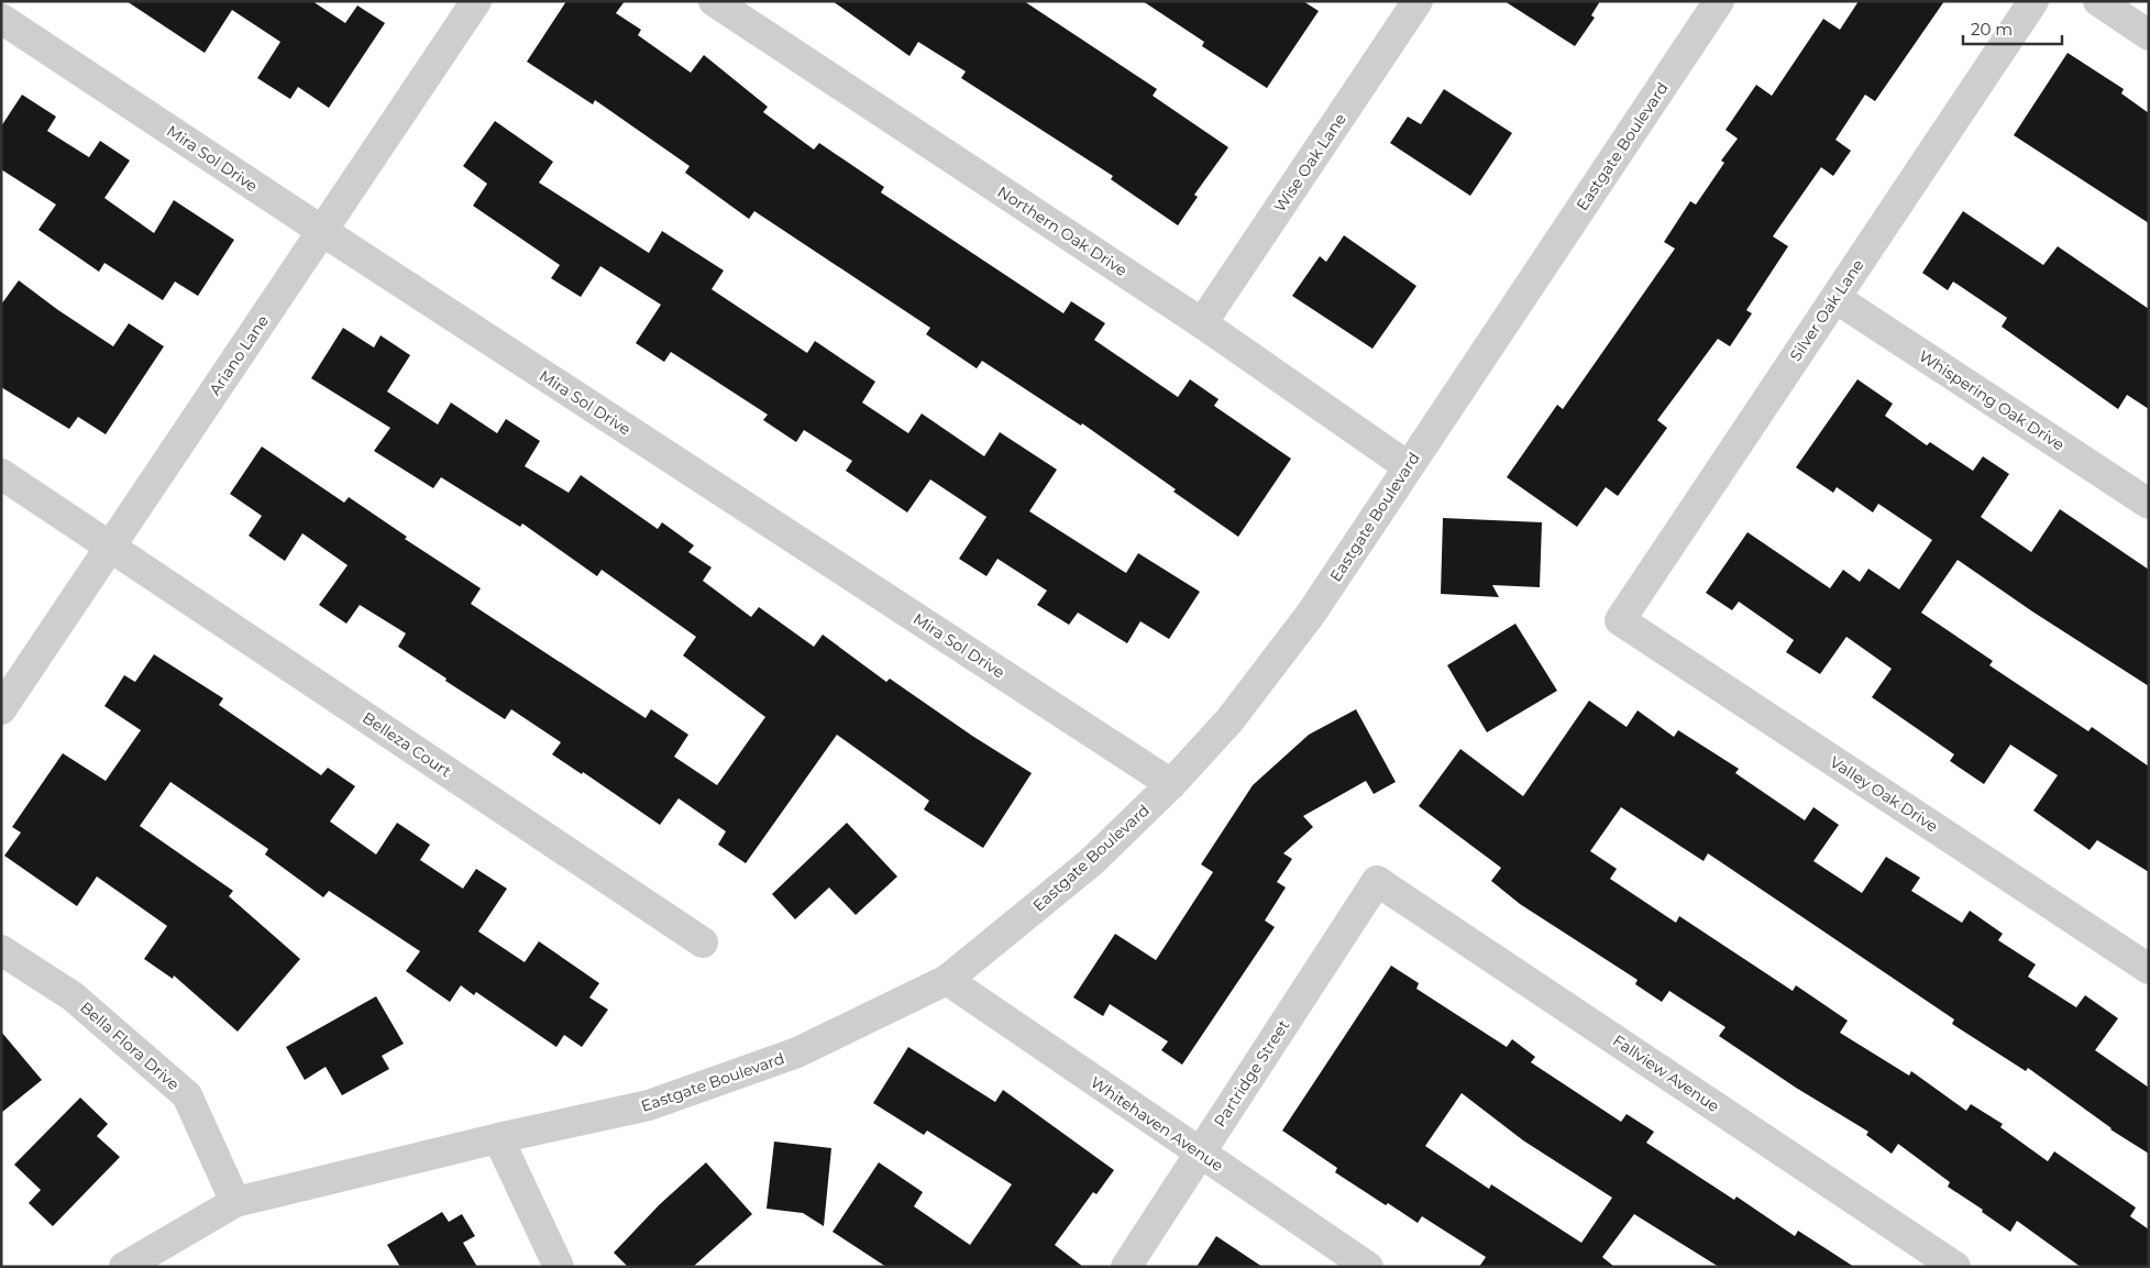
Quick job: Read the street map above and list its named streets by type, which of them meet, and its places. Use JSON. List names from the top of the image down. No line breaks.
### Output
{"streets":{"street":["Eastgate Boulevard","Mira Sol Drive","Wise Oak Lane","Northern Oak Drive","Silver Oak Lane","Ariano Lane","Whispering Oak Drive","Belleza Court","Valley Oak Drive","Bella Flora Drive","Partridge Street","Fallview Avenue","Whitehaven Avenue"]},"crossings":[["Eastgate Boulevard","Mira Sol Drive"],["Eastgate Boulevard","Northern Oak Drive"],["Eastgate Boulevard","Bella Flora Drive"],["Eastgate Boulevard","Whitehaven Avenue"],["Mira Sol Drive","Ariano Lane"],["Wise Oak Lane","Northern Oak Drive"],["Silver Oak Lane","Whispering Oak Drive"],["Silver Oak Lane","Valley Oak Drive"],["Ariano Lane","Belleza Court"],["Partridge Street","Fallview Avenue"],["Partridge Street","Whitehaven Avenue"]],"scale_bar":"20 m"}
